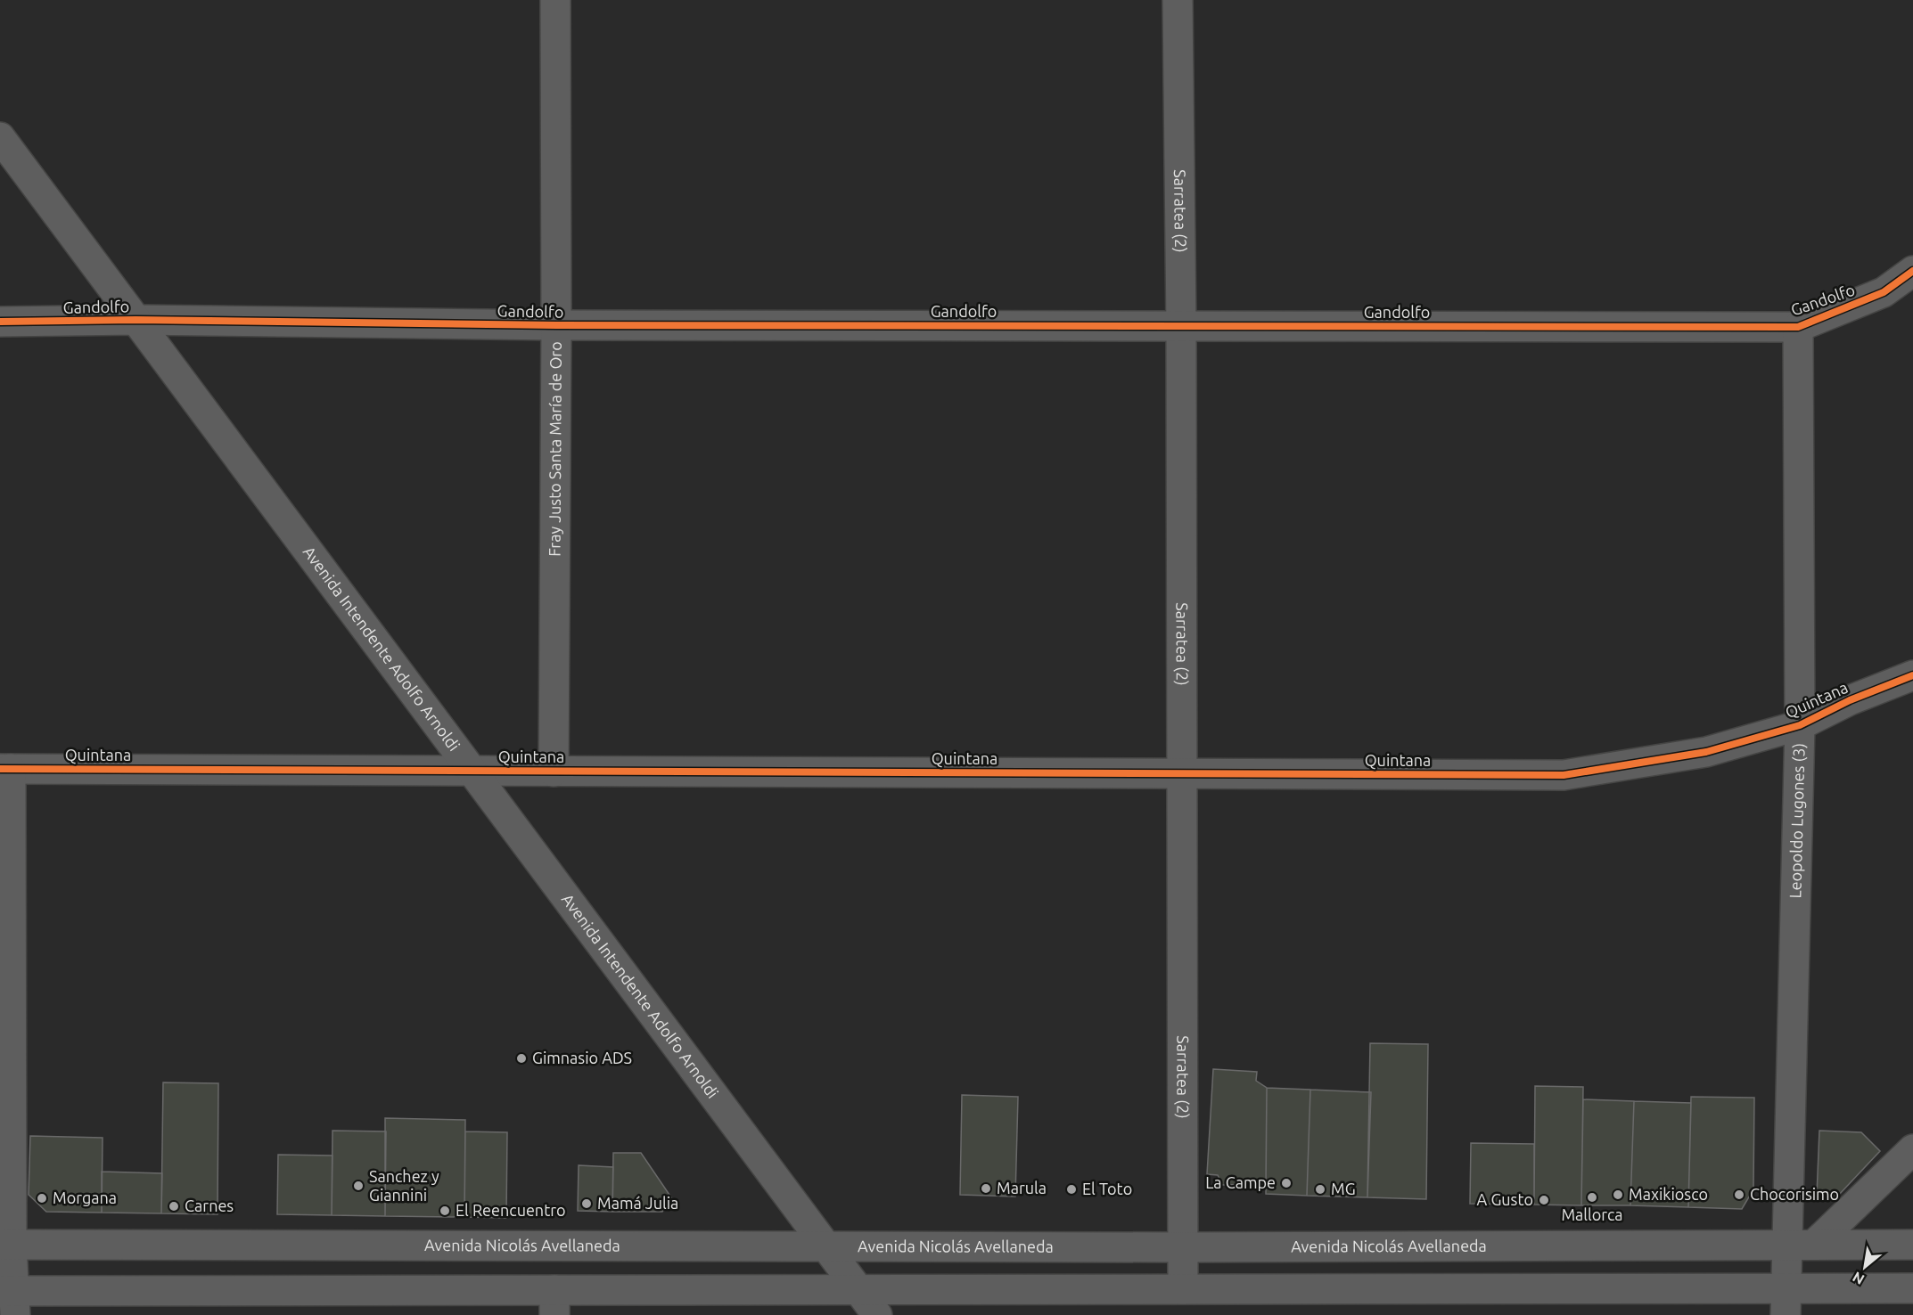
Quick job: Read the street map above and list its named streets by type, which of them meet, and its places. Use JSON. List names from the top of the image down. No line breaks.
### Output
{"streets":{"street":["Sarratea (2)","Gandolfo","Fray Justo Santa María de Oro","Avenida Intendente Adolfo Arnoldi","Quintana","Leopoldo Lugones (3)","Avenida Nicolás Avellaneda"]},"crossings":[["Sarratea (2)","Gandolfo"],["Sarratea (2)","Quintana"],["Sarratea (2)","Avenida Nicolás Avellaneda"],["Gandolfo","Fray Justo Santa María de Oro"],["Gandolfo","Avenida Intendente Adolfo Arnoldi"],["Gandolfo","Leopoldo Lugones (3)"],["Fray Justo Santa María de Oro","Quintana"],["Avenida Intendente Adolfo Arnoldi","Quintana"],["Avenida Intendente Adolfo Arnoldi","Avenida Nicolás Avellaneda"],["Quintana","Leopoldo Lugones (3)"],["Leopoldo Lugones (3)","Avenida Nicolás Avellaneda"]],"places":["Gimnasio ADS","La Campe","Sanchez y Giannini","Marula","El Toto","MG","Maxikiosco","Chocorisimo","Mallorca","Morgana","A Gusto","Mamá Julia","Carnes","El Reencuentro"],"north":"bottom left"}
